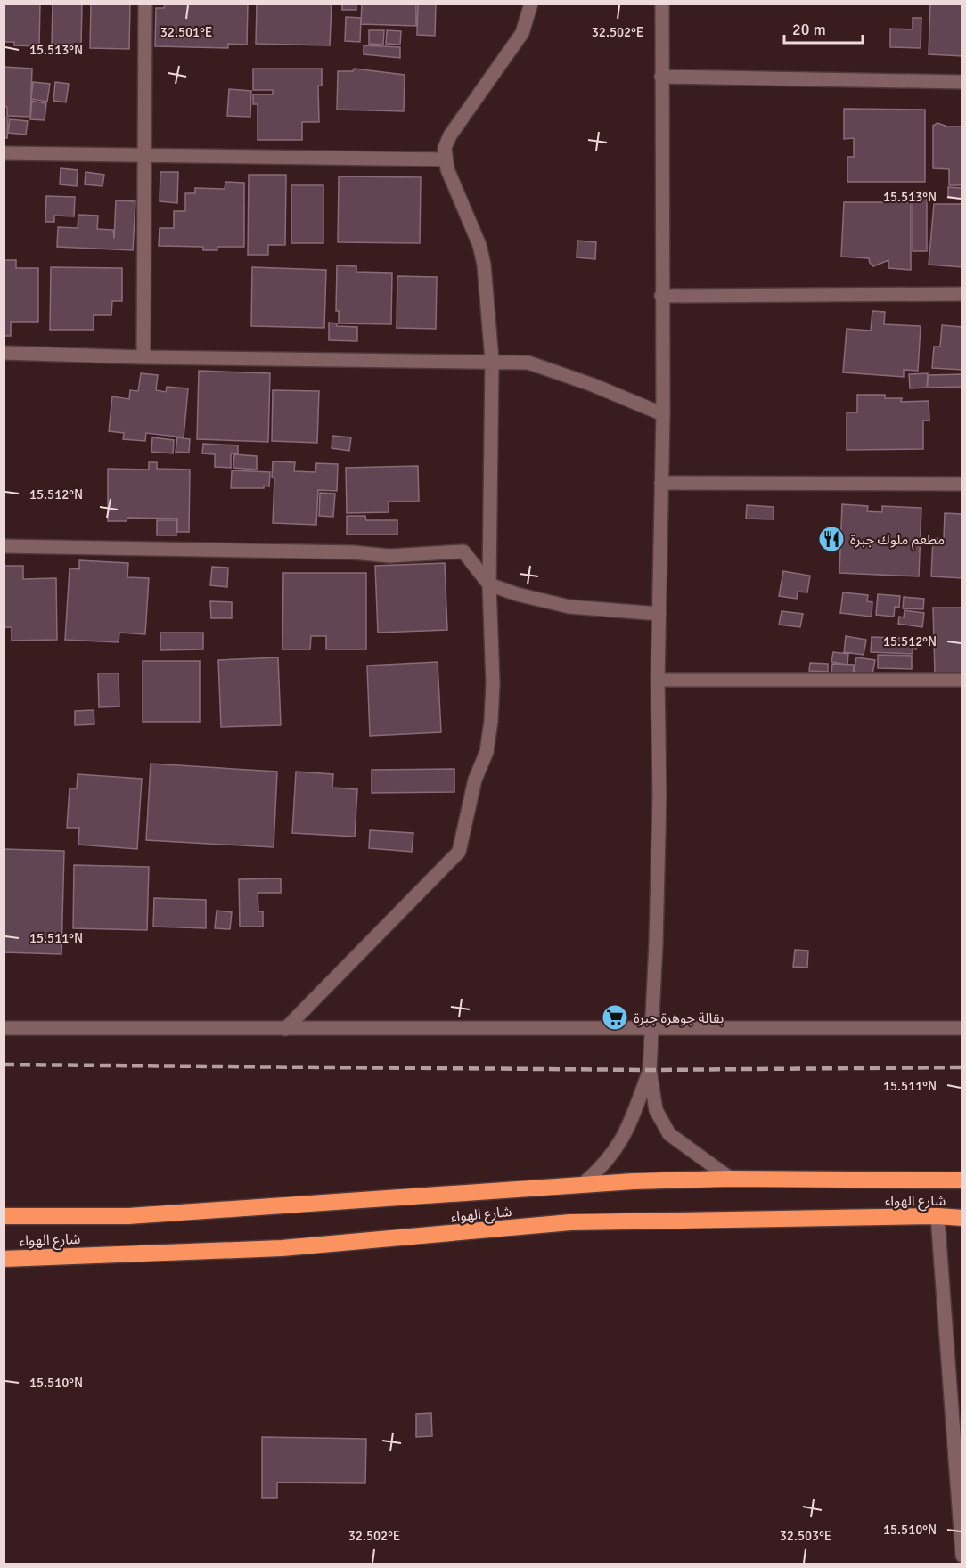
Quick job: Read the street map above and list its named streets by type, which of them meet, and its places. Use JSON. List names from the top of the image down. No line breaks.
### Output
{"streets":{"highway":["شارع الهواء"]},"places":{"restaurant":["مطعم ملوك جبرة"],"supermarket":["بقالة جوهرة جبرة"]},"scale_bar":"20 m","coordinates":["32.501°E","32.502°E","15.513°N","15.512°N","15.511°N","15.510°N","32.503°E"]}
